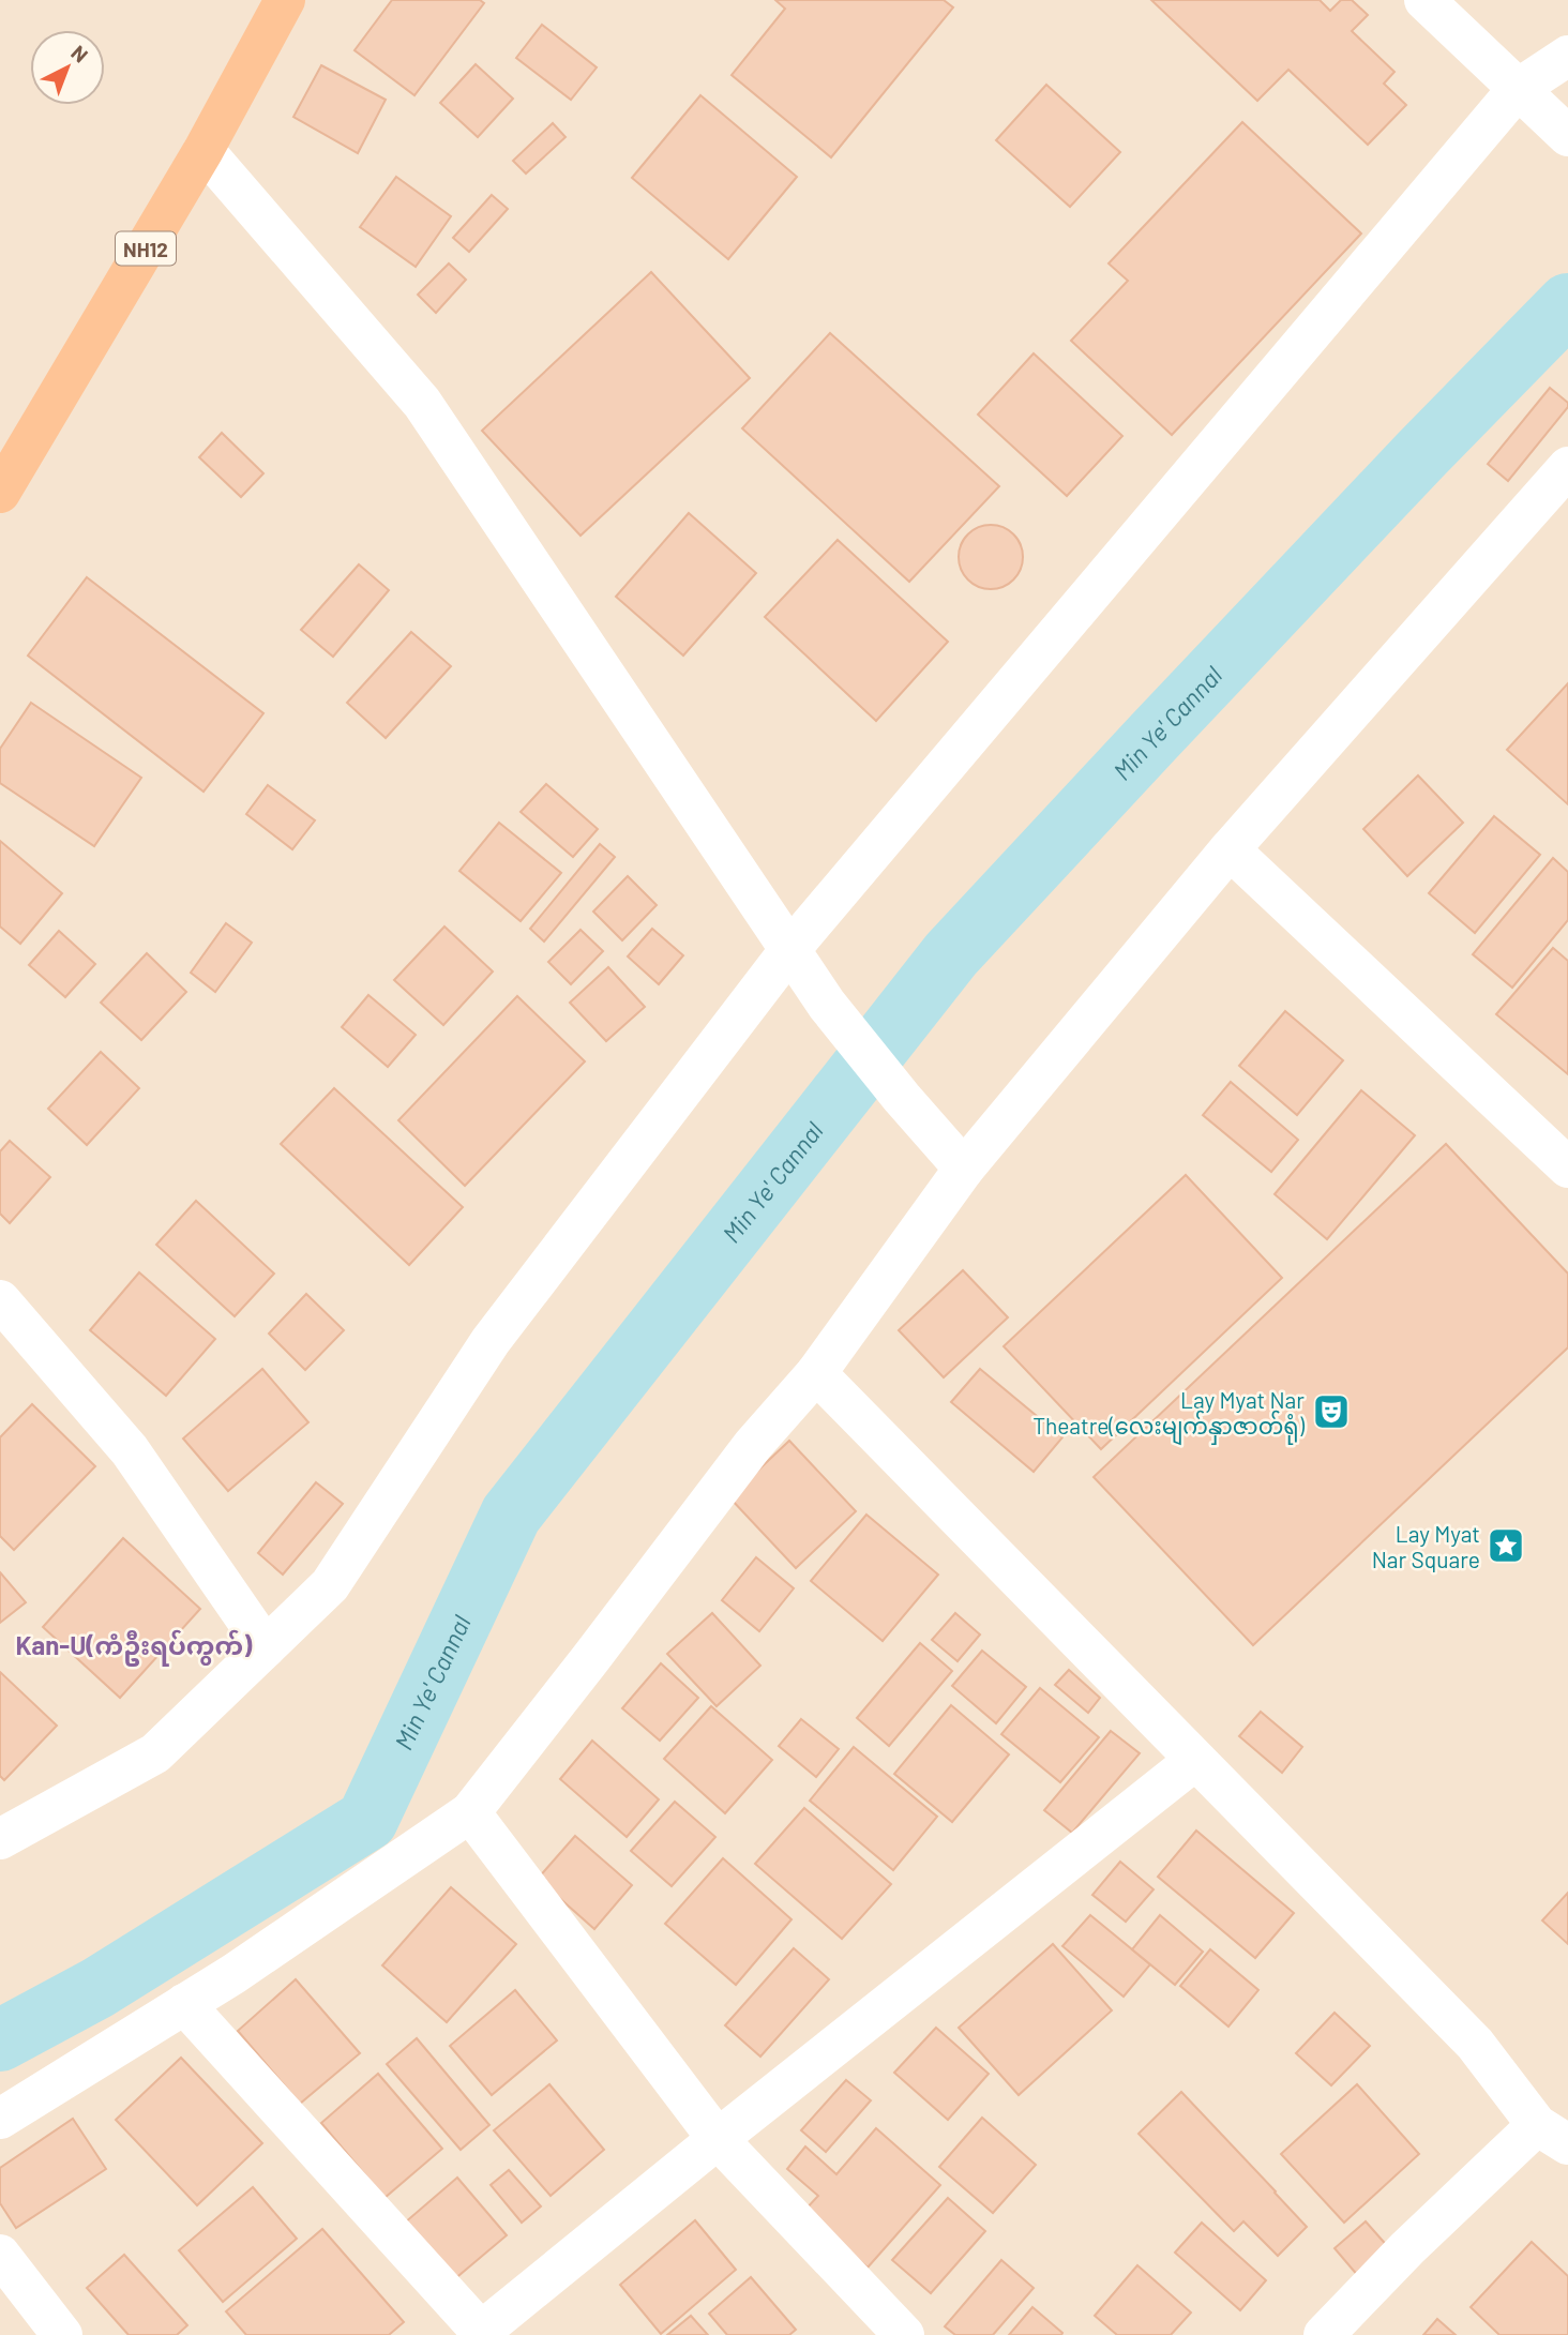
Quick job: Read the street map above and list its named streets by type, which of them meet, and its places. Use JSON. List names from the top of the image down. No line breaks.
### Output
{"streets":{"highway":["NH12"]},"districts":["Kan-U(ကံဦးရပ်ကွက်)"],"water":["Min Ye' Cannal"],"places":{"theatre":["Lay Myat Nar Theatre(လေးမျက်နှာဇာတ်ရုံ)"],"place":["Lay Myat Nar Square"]},"north":"top right"}
